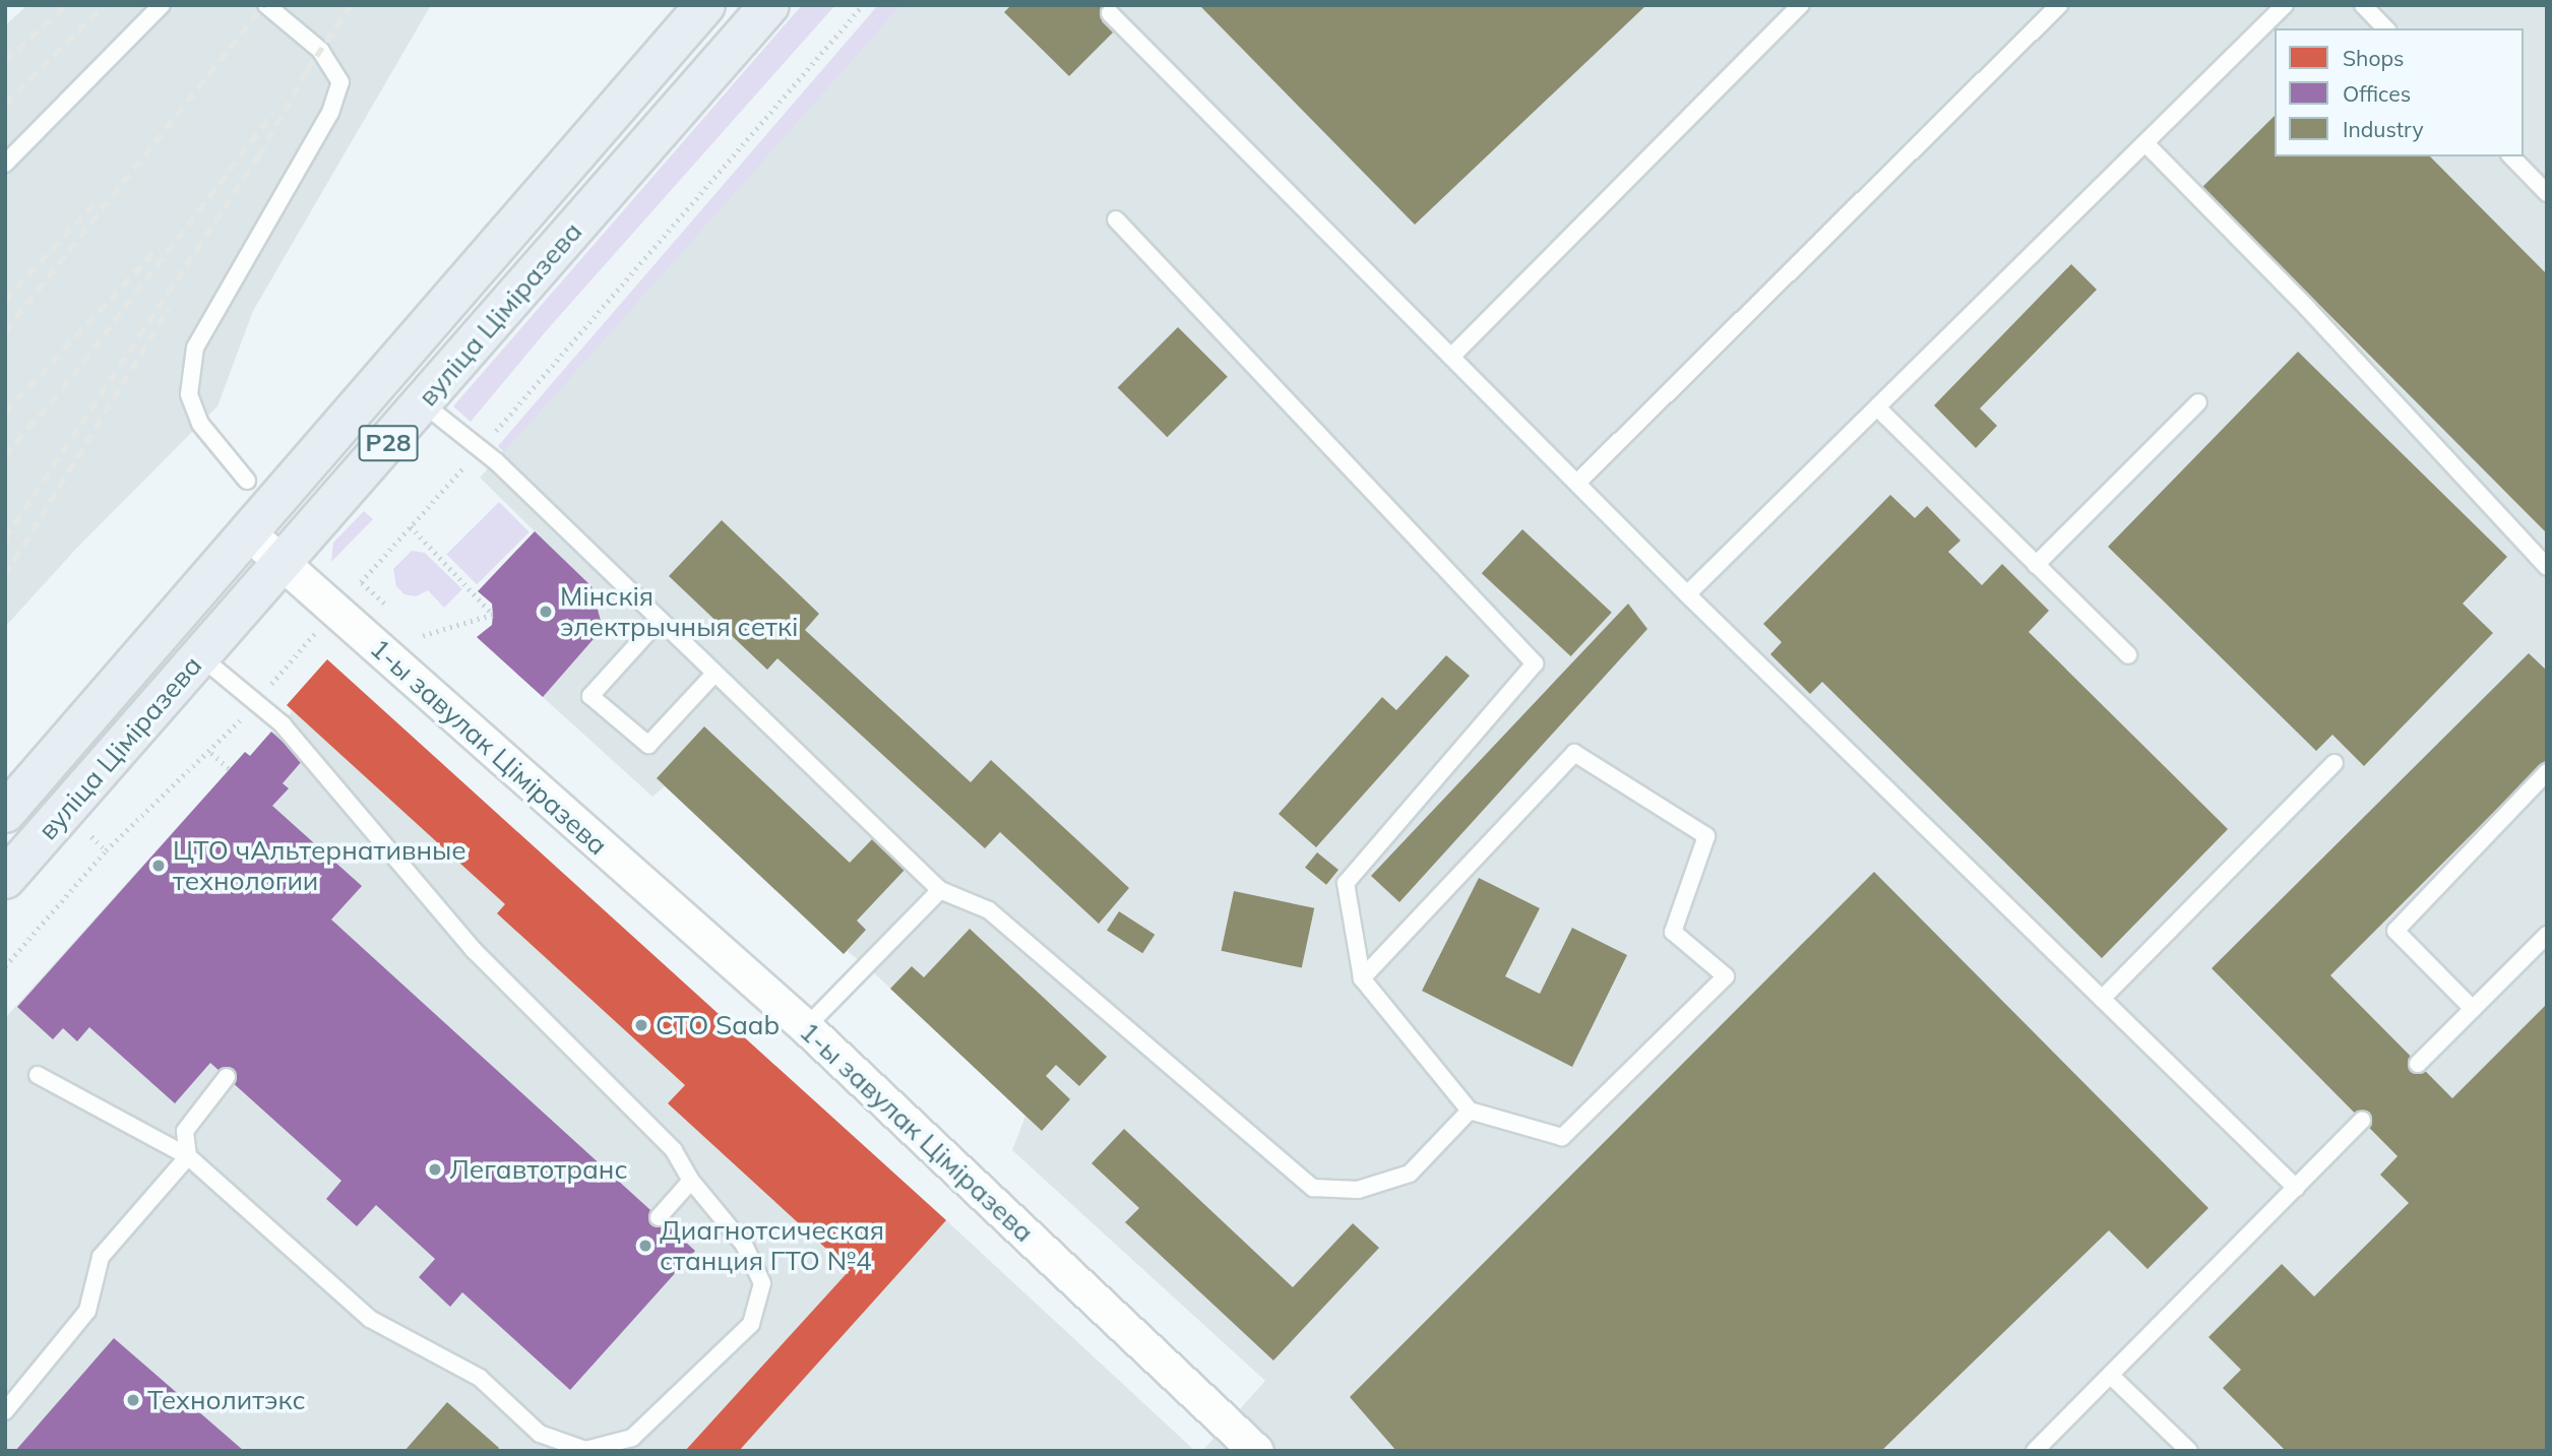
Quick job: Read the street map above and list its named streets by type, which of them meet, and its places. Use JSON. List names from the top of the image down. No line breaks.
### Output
{"streets":{"main road":["вуліца Ціміразева","Р28"],"street":["1-ы завулак Ціміразева"]},"crossings":[["вуліца Ціміразева","1-ы завулак Ціміразева"]],"places":["Мінскія электрычныя сеткі","ЦТО чАльтернативные технологии","СТО Saab","Легавтотранс","Диагнотсическая станция ГТО №4","Технолитэкс"],"legend":["Shops","Offices","Industry"]}
